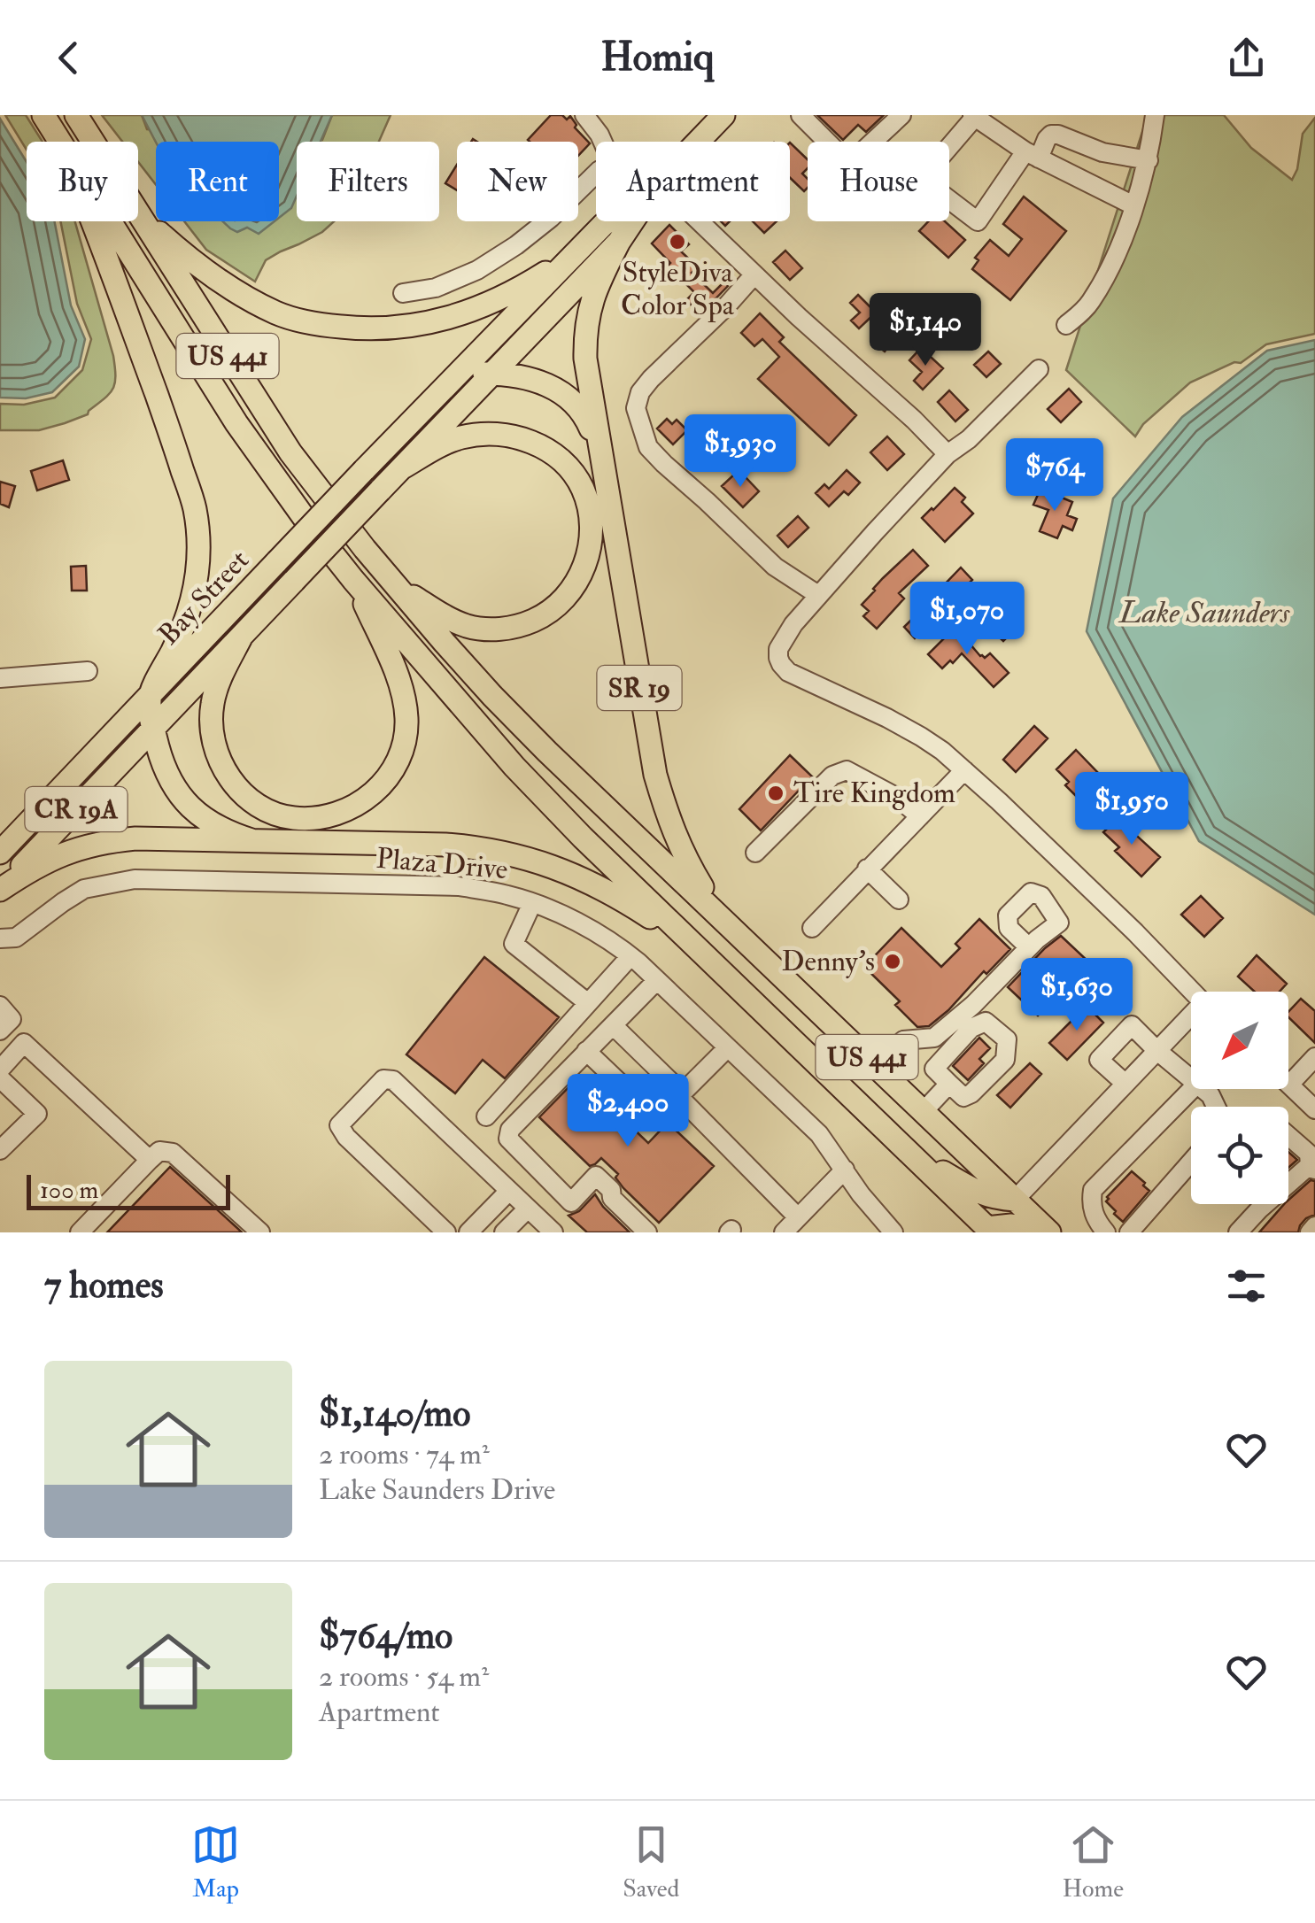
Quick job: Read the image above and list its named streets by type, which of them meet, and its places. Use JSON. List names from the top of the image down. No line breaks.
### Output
{"streets":{"main road":["US 441","Bay Street","SR 19","CR 19A"],"street":["Plaza Drive"]},"crossings":[["US 441","SR 19"],["Bay Street","SR 19"],["Bay Street","CR 19A"],["SR 19","CR 19A"]],"water":["Lake Saunders"],"places":["StyleDiva Color Spa","Tire Kingdom","Denny's"],"scale_bar":"100 m","north":"bottom left","page":{"header":"Homiq","chip":["Buy","Rent","Filters","New","Apartment","House"],"price":["$1,140","$1,930","$764","$1,070","$1,950","$1,630","$2,400"],"scale":"100 m","heading":"7 homes","list":[{"name":"$1,140/mo","note":"2 rooms · 74 m² · Lake Saunders Drive"},{"name":"$764/mo","note":"2 rooms · 54 m² · Apartment"}],"tabs":["Map","Saved","Home"]}}
